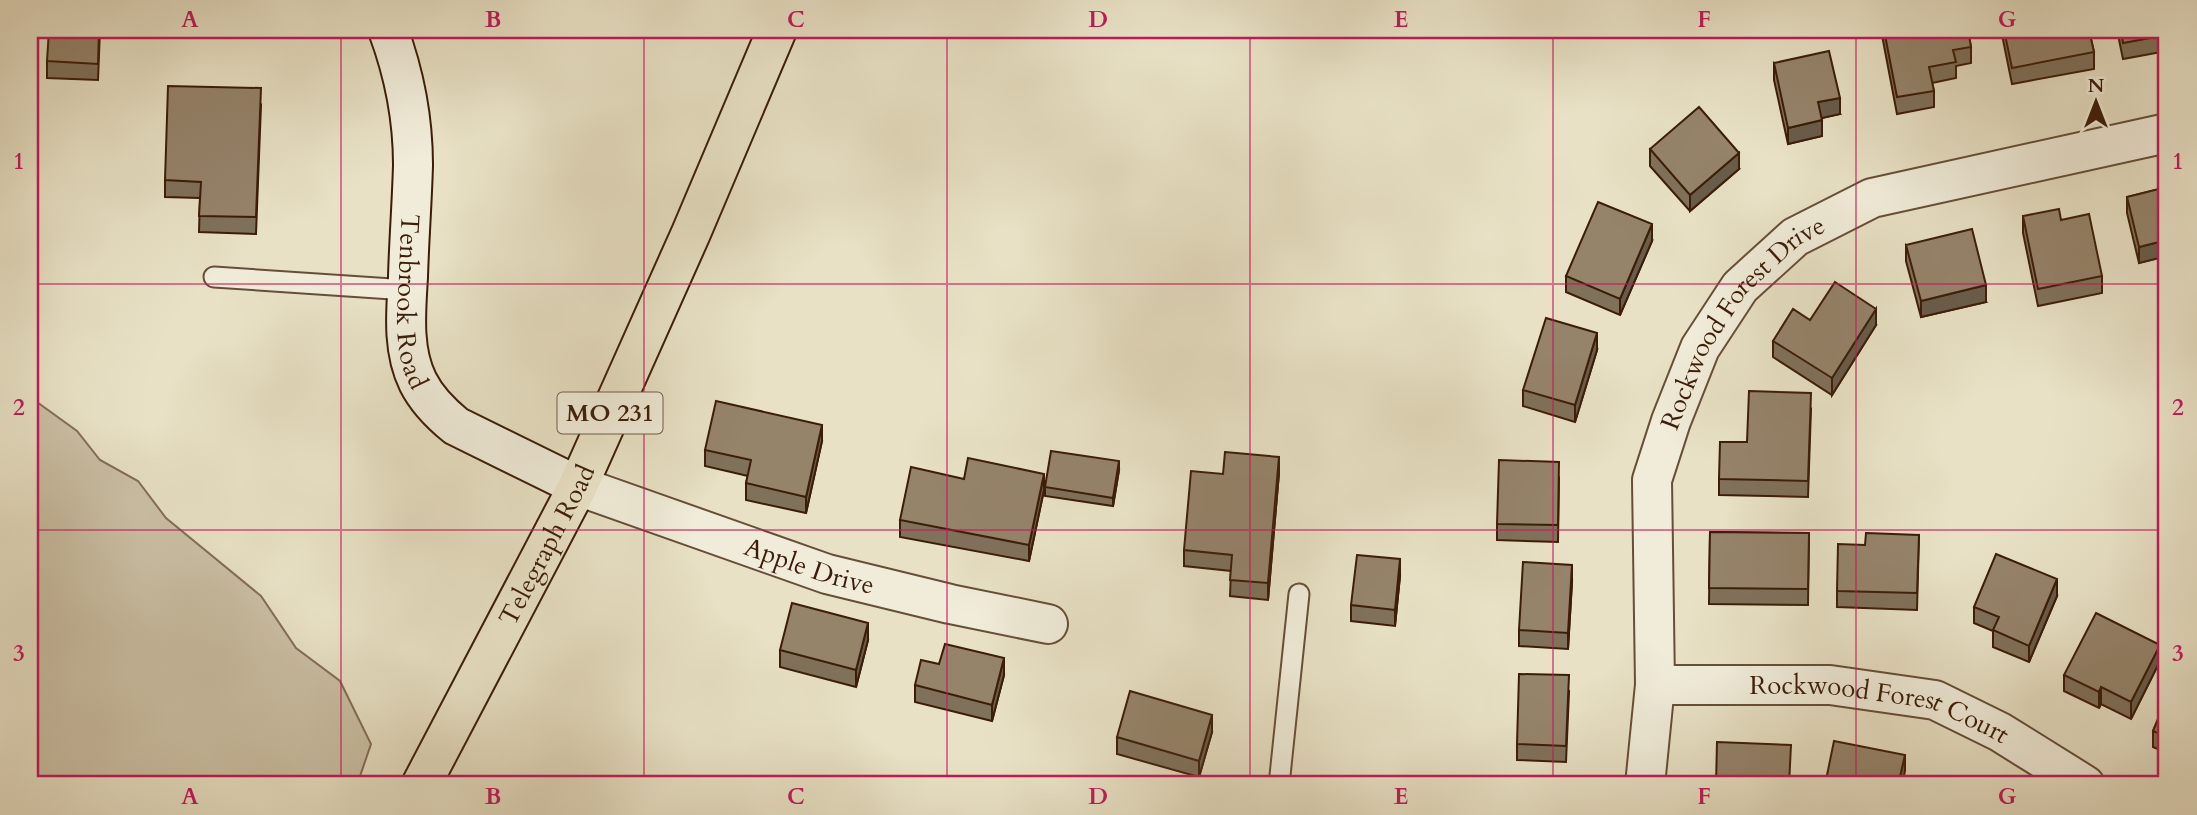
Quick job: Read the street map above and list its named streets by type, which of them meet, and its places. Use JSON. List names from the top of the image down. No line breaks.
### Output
{"streets":{"main road":["MO 231","Telegraph Road"],"street":["Tenbrook Road","Rockwood Forest Drive","Apple Drive","Rockwood Forest Court"]},"crossings":[["Tenbrook Road","Telegraph Road"],["Tenbrook Road","Apple Drive"],["Rockwood Forest Drive","Rockwood Forest Court"],["Telegraph Road","Apple Drive"]],"north":"top","grid":{"columns":["A","B","C","D","E","F","G"],"rows":["1","2","3"]}}
